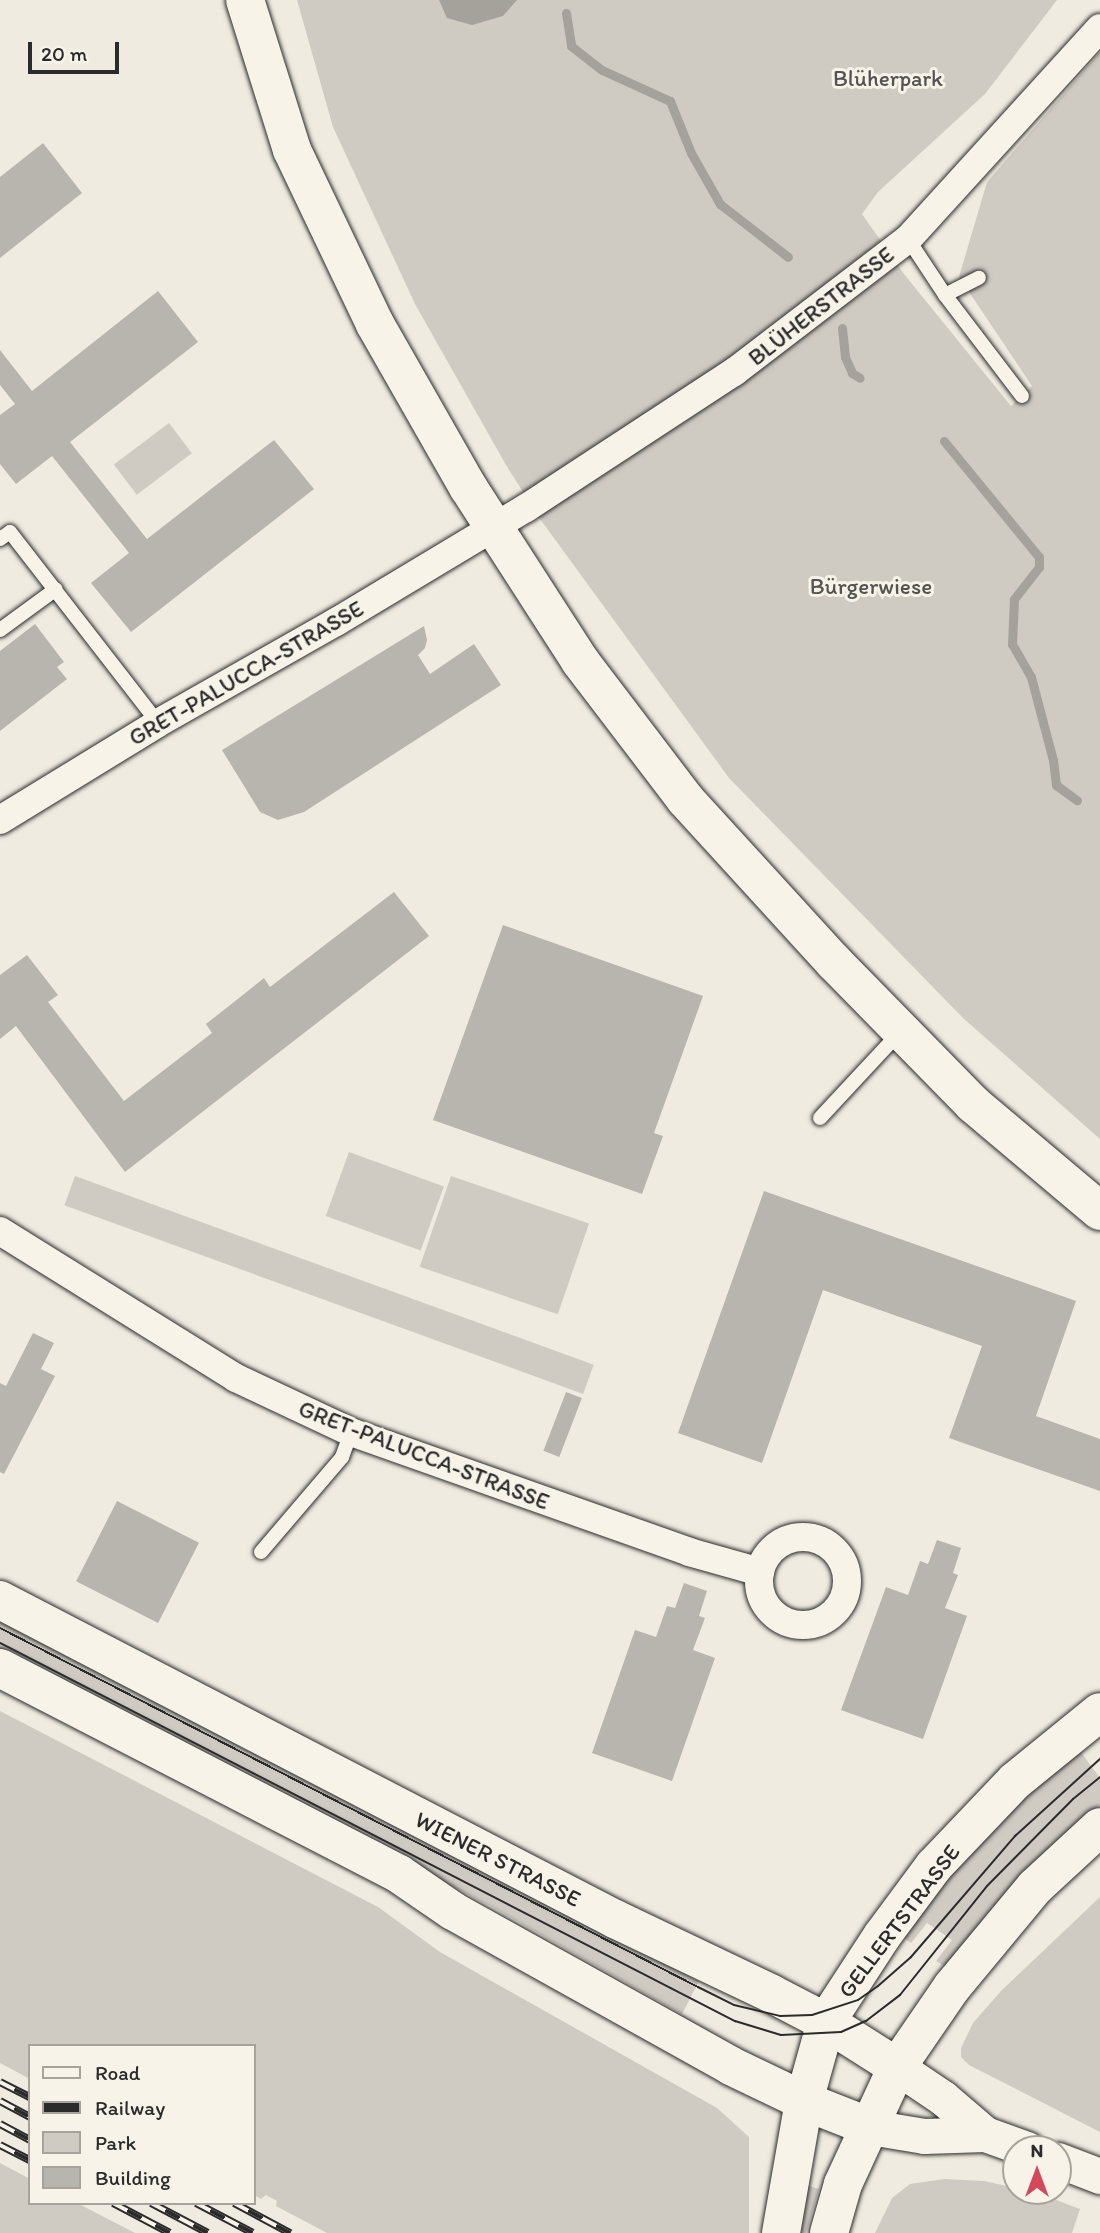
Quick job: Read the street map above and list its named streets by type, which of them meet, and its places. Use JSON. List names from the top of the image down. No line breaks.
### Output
{"streets":{"main road":["WIENER STRASSE","GELLERTSTRASSE"],"street":["BLÜHERSTRASSE","GRET-PALUCCA-STRASSE"]},"crossings":[["BLÜHERSTRASSE","GRET-PALUCCA-STRASSE"],["WIENER STRASSE","GELLERTSTRASSE"]],"parks":["Blüherpark","Bürgerwiese"],"legend":["Road","Railway","Park","Building"],"scale_bar":"20 m","north":"top"}
